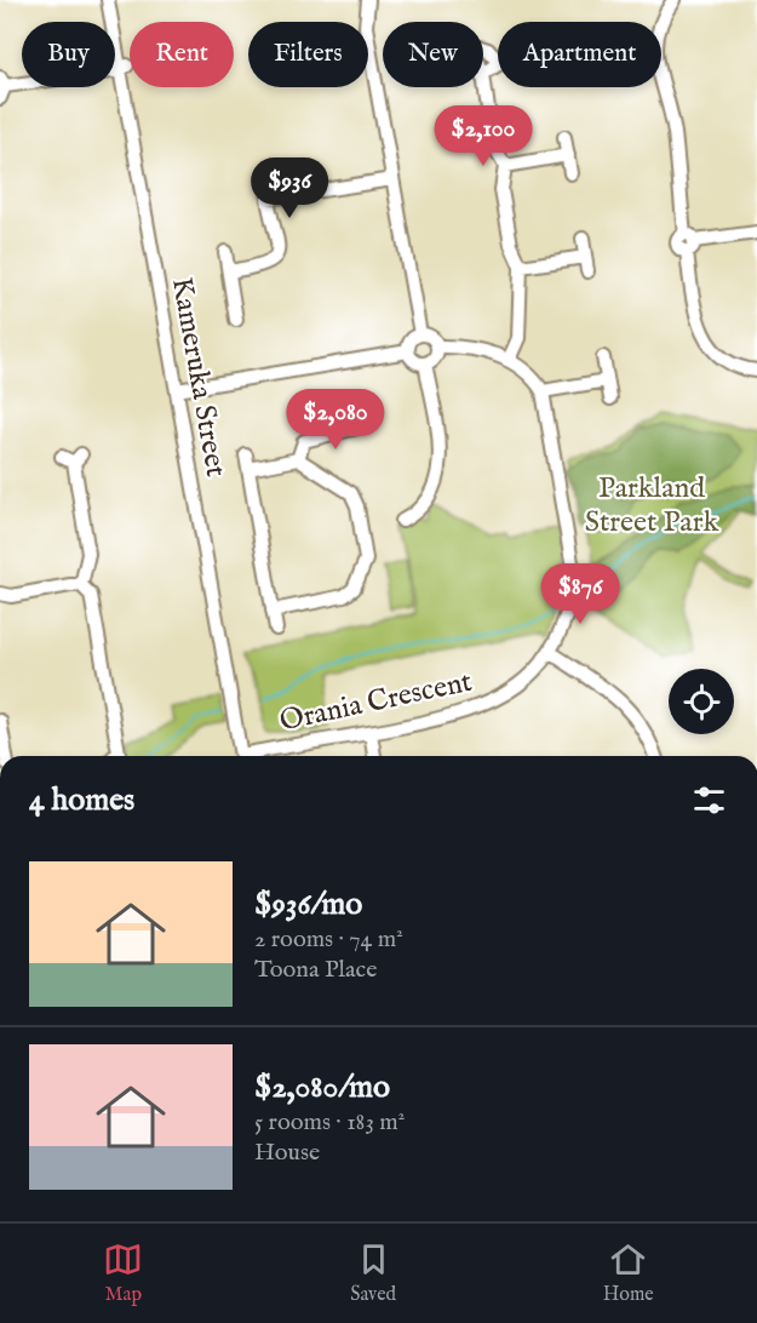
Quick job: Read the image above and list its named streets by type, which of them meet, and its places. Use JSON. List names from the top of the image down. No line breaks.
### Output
{"streets":{"street":["Kameruka Street","Orania Crescent"]},"parks":["Parkland Street Park"],"page":{"chip":["Buy","Rent","Filters","New","Apartment"],"price":["$2,100","$936","$2,080","$876"],"heading":"4 homes","list":[{"name":"$936/mo","note":"2 rooms · 74 m² · Toona Place"},{"name":"$2,080/mo","note":"5 rooms · 183 m² · House"}],"tabs":["Map","Saved","Home"]}}
